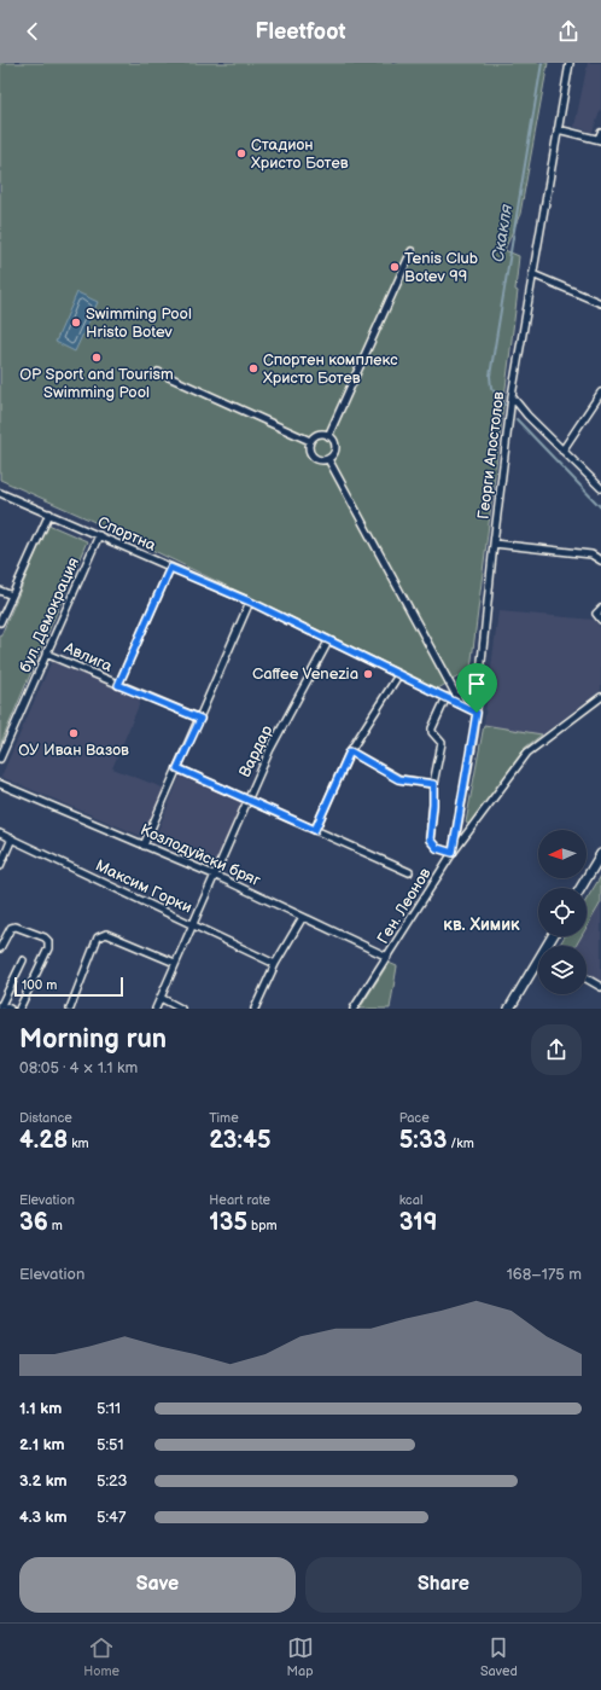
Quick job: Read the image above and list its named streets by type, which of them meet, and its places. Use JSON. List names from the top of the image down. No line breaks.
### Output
{"streets":{"street":["Георги Апостолов","Спортна","бул. Демокрация","Авлига","Вардар","Козлодуйски бряг","Максим Горки","Ген. Леонов"]},"crossings":[["Георги Апостолов","Спортна"],["Георги Апостолов","Ген. Леонов"],["Спортна","бул. Демокрация"],["Спортна","Вардар"],["бул. Демокрация","Авлига"],["Вардар","Козлодуйски бряг"],["Вардар","Максим Горки"],["Козлодуйски бряг","Ген. Леонов"]],"districts":["кв. Химик"],"water":["Скакля"],"places":["Стадион Христо Ботев","Tenis Club Botev 99","Swimming Pool Hristo Botev","OP Sport and Tourism Swimming Pool","Спортен комплекс Христо Ботев","Caffee Venezia","ОУ Иван Вазов"],"scale_bar":"100 m","north":"left","page":{"header":"Fleetfoot","scale":"100 m","heading":["Morning run","08:05 · 4 × 1.1 km"],"stats":[["Distance","4.28 km"],["Time","23:45"],["Pace","5:33 /km"],["Elevation","36 m"],["Heart rate","135 bpm"],["kcal","319"]],"chart":["Elevation","168–175 m"],"list":[{"name":"1.1 km","note":"5:11"},{"name":"2.1 km","note":"5:51"},{"name":"3.2 km","note":"5:23"},{"name":"4.3 km","note":"5:47"}],"buttons":["Save","Share"],"tabs":["Home","Map","Saved"]}}
